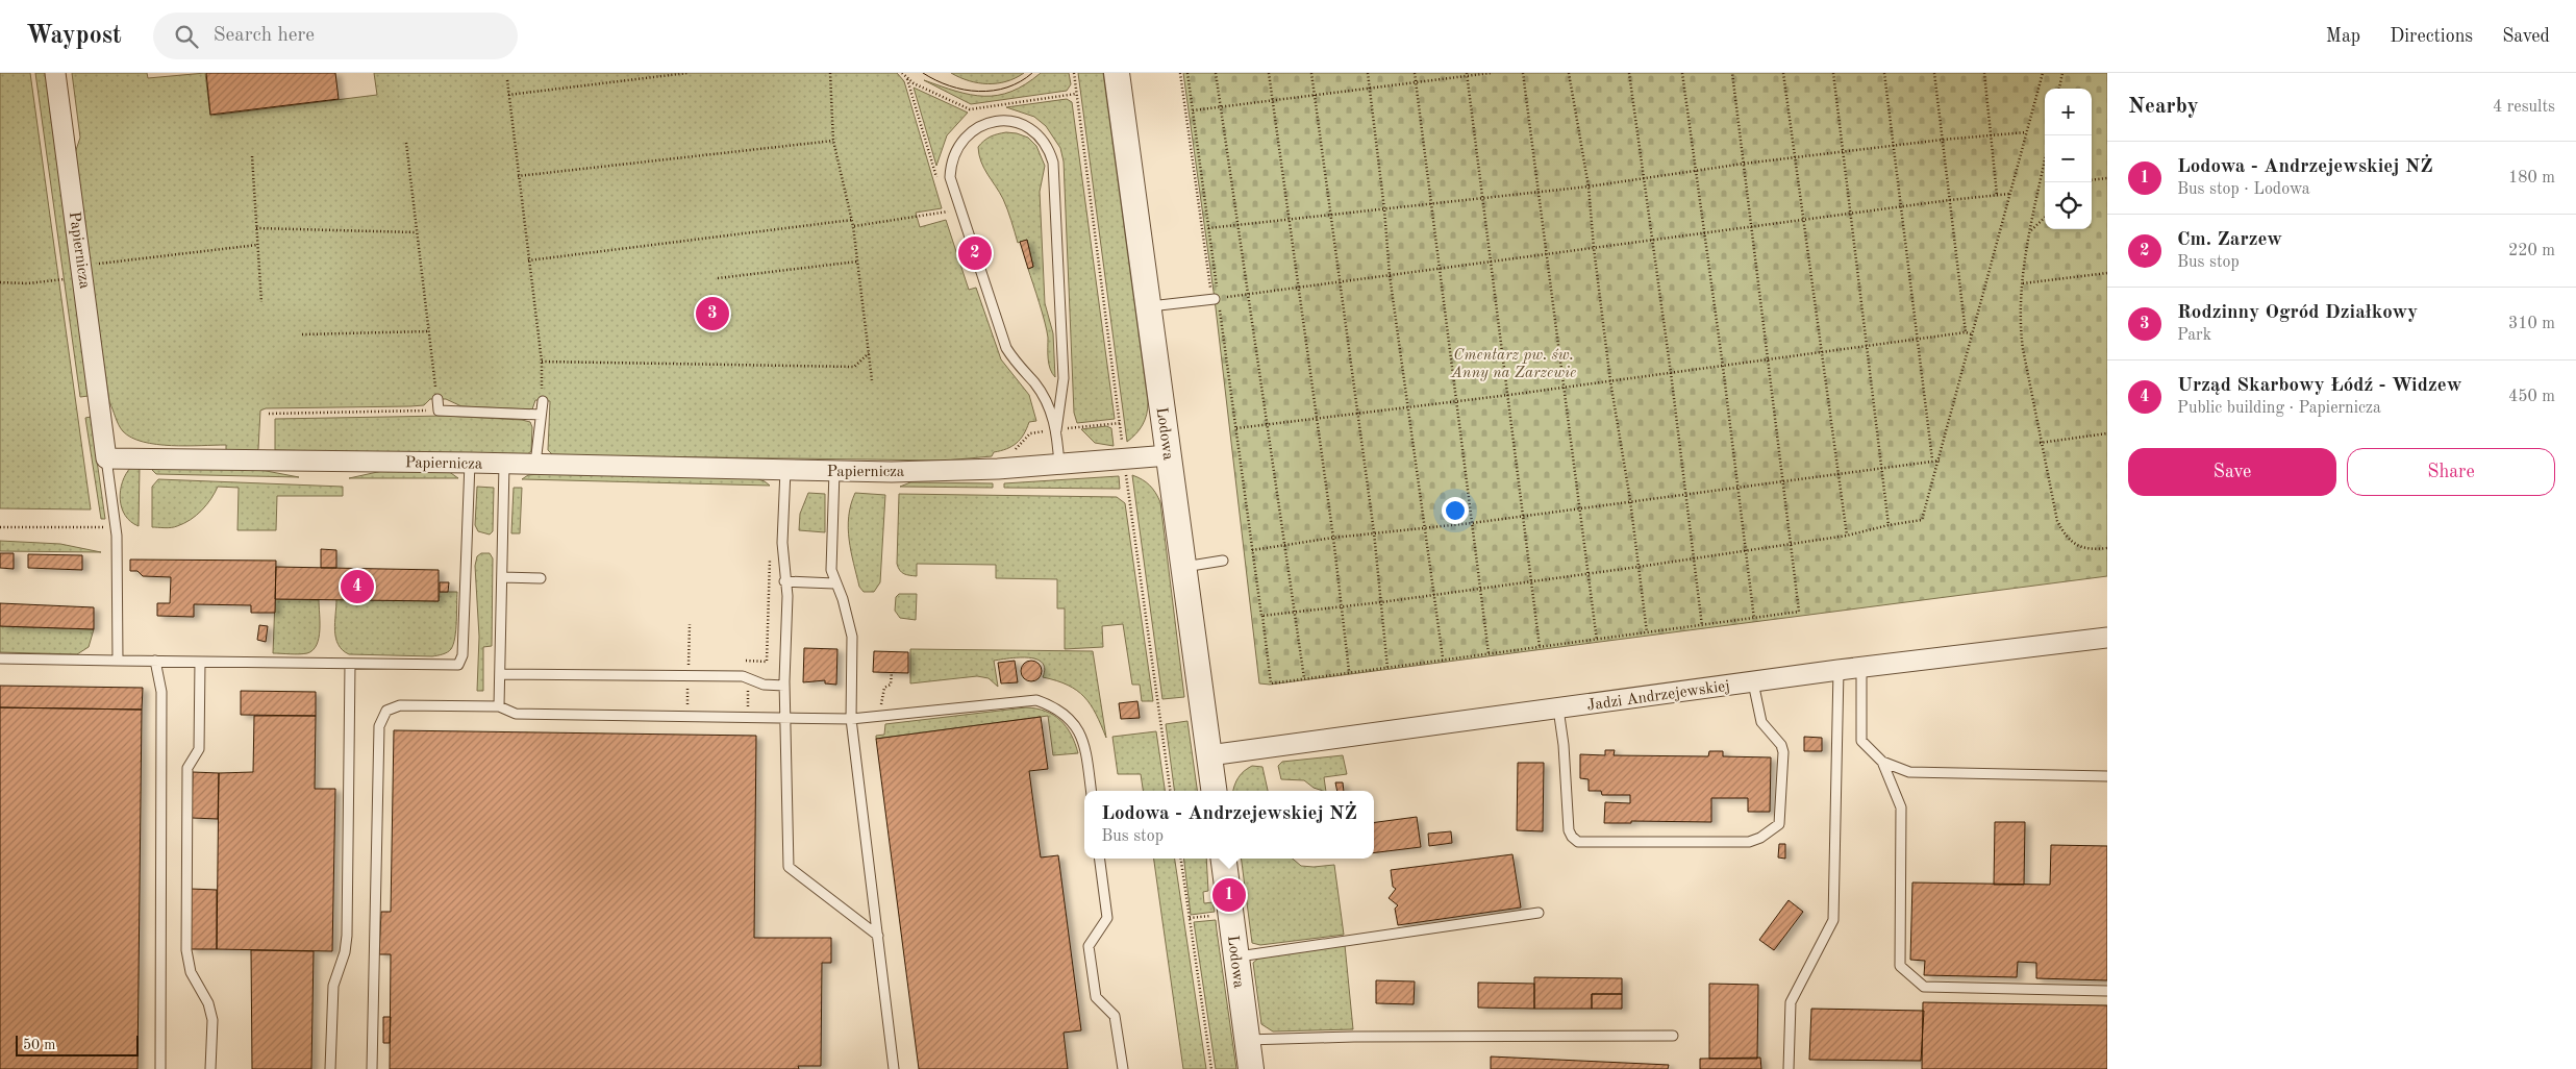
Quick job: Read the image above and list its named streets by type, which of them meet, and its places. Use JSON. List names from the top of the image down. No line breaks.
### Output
{"streets":{"street":["Papiernicza","Lodowa","Jadzi Andrzejewskiej"]},"crossings":[["Papiernicza","Lodowa"],["Lodowa","Jadzi Andrzejewskiej"]],"parks":["Cmentarz pw. św. Anny na Zarzewie"],"scale_bar":"50 m","page":{"header":"Waypost","search":"Search here","nav":["Map","Directions","Saved"],"heading":["Nearby","4 results"],"map_buttons":["+","−"],"list":[{"mark":"1","name":"Lodowa - Andrzejewskiej NŻ","note":"Bus stop · Lodowa","value":"180 m"},{"mark":"2","name":"Cm. Zarzew","note":"Bus stop","value":"220 m"},{"mark":"3","name":"Rodzinny Ogród Działkowy","note":"Park","value":"310 m"},{"mark":"4","name":"Urząd Skarbowy Łódź - Widzew","note":"Public building · Papiernicza","value":"450 m"}],"pins":["2","3","4","1"],"buttons":["Save","Share"],"popup":["Lodowa - Andrzejewskiej NŻ","Bus stop"],"scale":"50 m"}}
